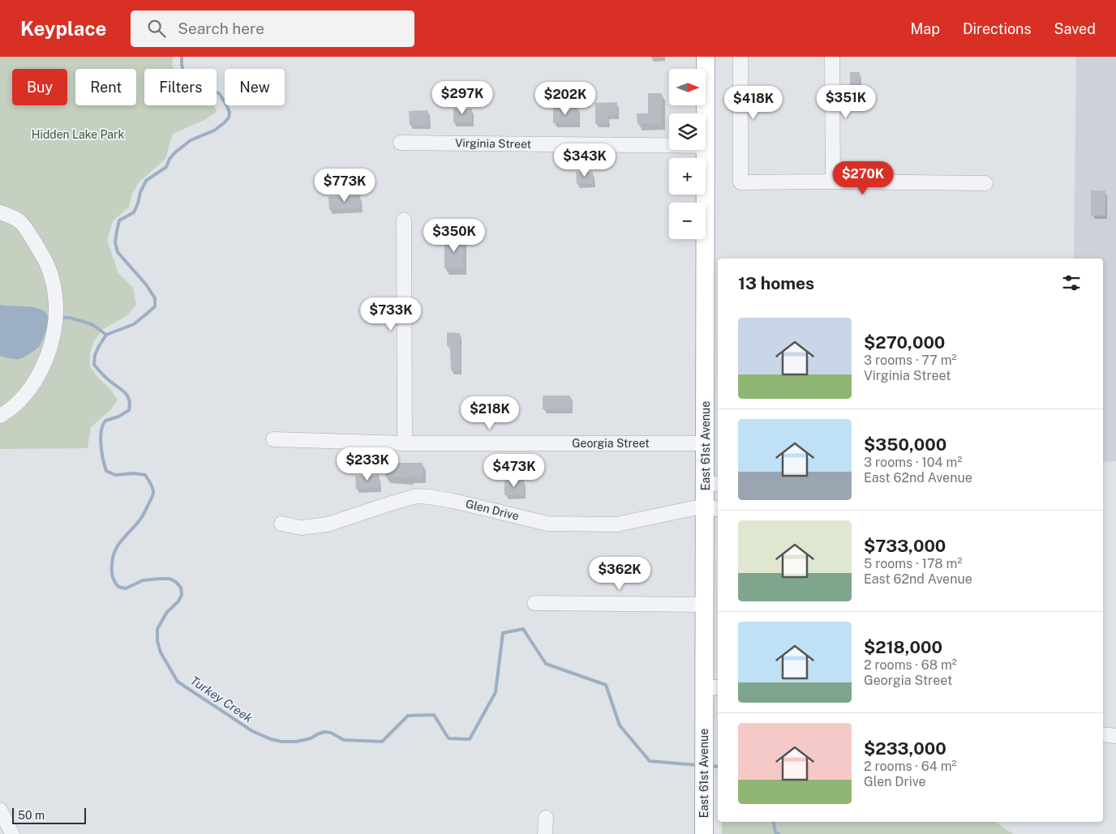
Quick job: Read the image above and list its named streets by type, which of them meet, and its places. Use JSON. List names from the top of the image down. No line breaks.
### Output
{"streets":{"main road":["East 61st Avenue"],"street":["Virginia Street","Georgia Street","Glen Drive"]},"crossings":[["Virginia Street","East 61st Avenue"],["Georgia Street","East 61st Avenue"],["East 61st Avenue","Glen Drive"]],"water":["Turkey Creek"],"parks":["Hidden Lake Park"],"scale_bar":"50 m","north":"right","page":{"header":"Keyplace","search":"Search here","nav":["Map","Directions","Saved"],"map_buttons":["+","−"],"chip":["Buy","Rent","Filters","New"],"price":["$297K","$202K","$351K","$418K","$343K","$270K","$773K","$350K","$733K","$218K","$233K","$473K","$362K"],"heading":"13 homes","list":[{"name":"$270,000","note":"3 rooms · 77 m² · Virginia Street"},{"name":"$350,000","note":"3 rooms · 104 m² · East 62nd Avenue"},{"name":"$733,000","note":"5 rooms · 178 m² · East 62nd Avenue"},{"name":"$218,000","note":"2 rooms · 68 m² · Georgia Street"},{"name":"$233,000","note":"2 rooms · 64 m² · Glen Drive"}],"scale":"50 m"}}
